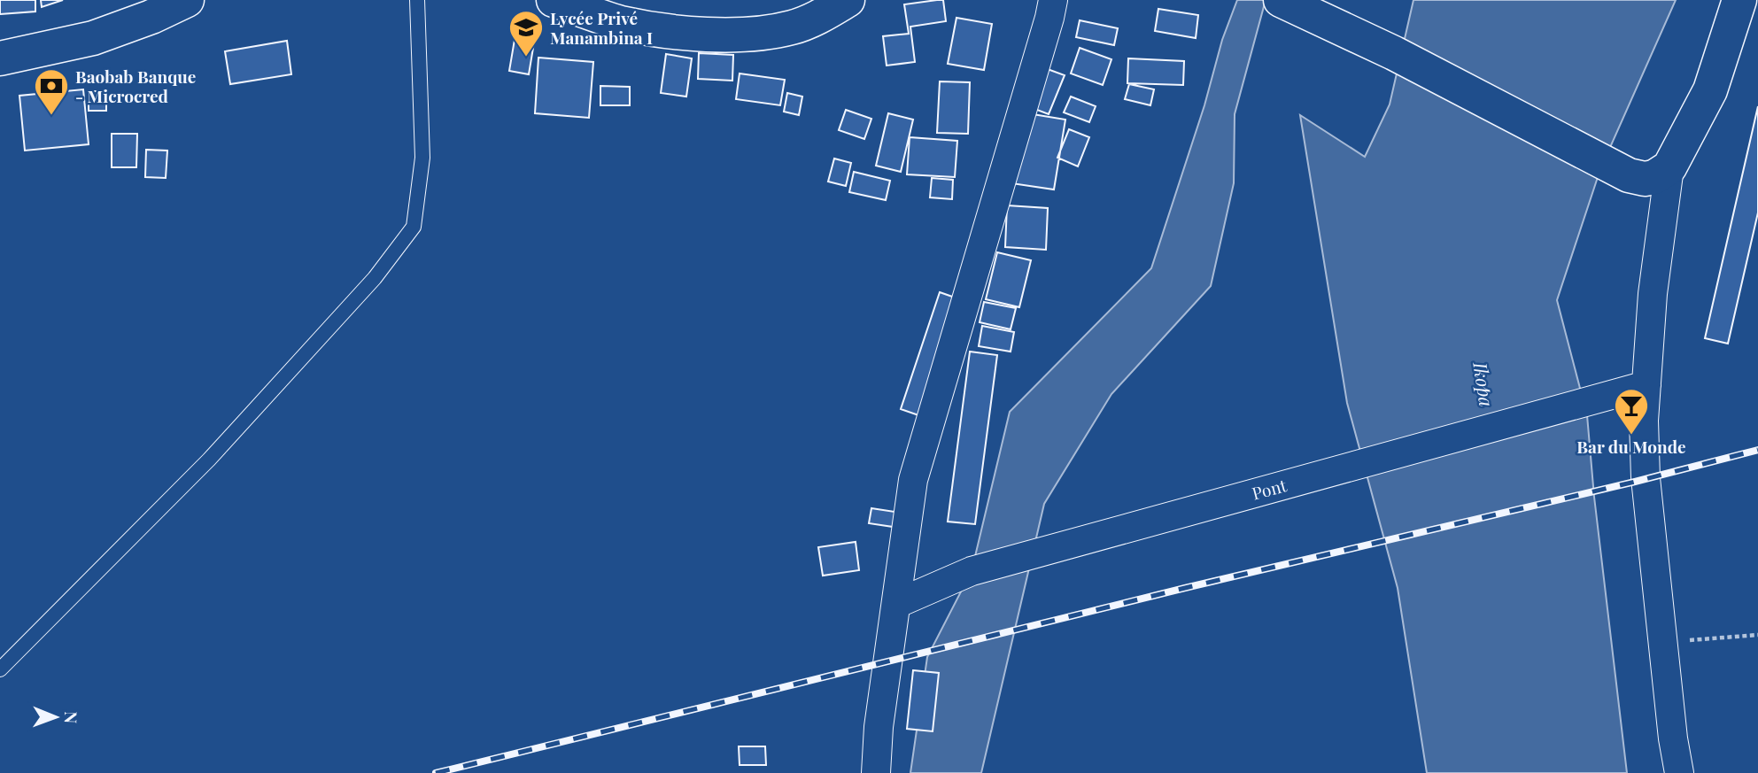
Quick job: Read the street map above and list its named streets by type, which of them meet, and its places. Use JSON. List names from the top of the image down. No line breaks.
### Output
{"streets":{"street":["Pont"]},"water":["Ikopa"],"places":{"school or university":["Lycée Privé Manambina I"],"bank":["Baobab Banque - Microcred"],"bar":["Bar du Monde"]},"north":"right"}
